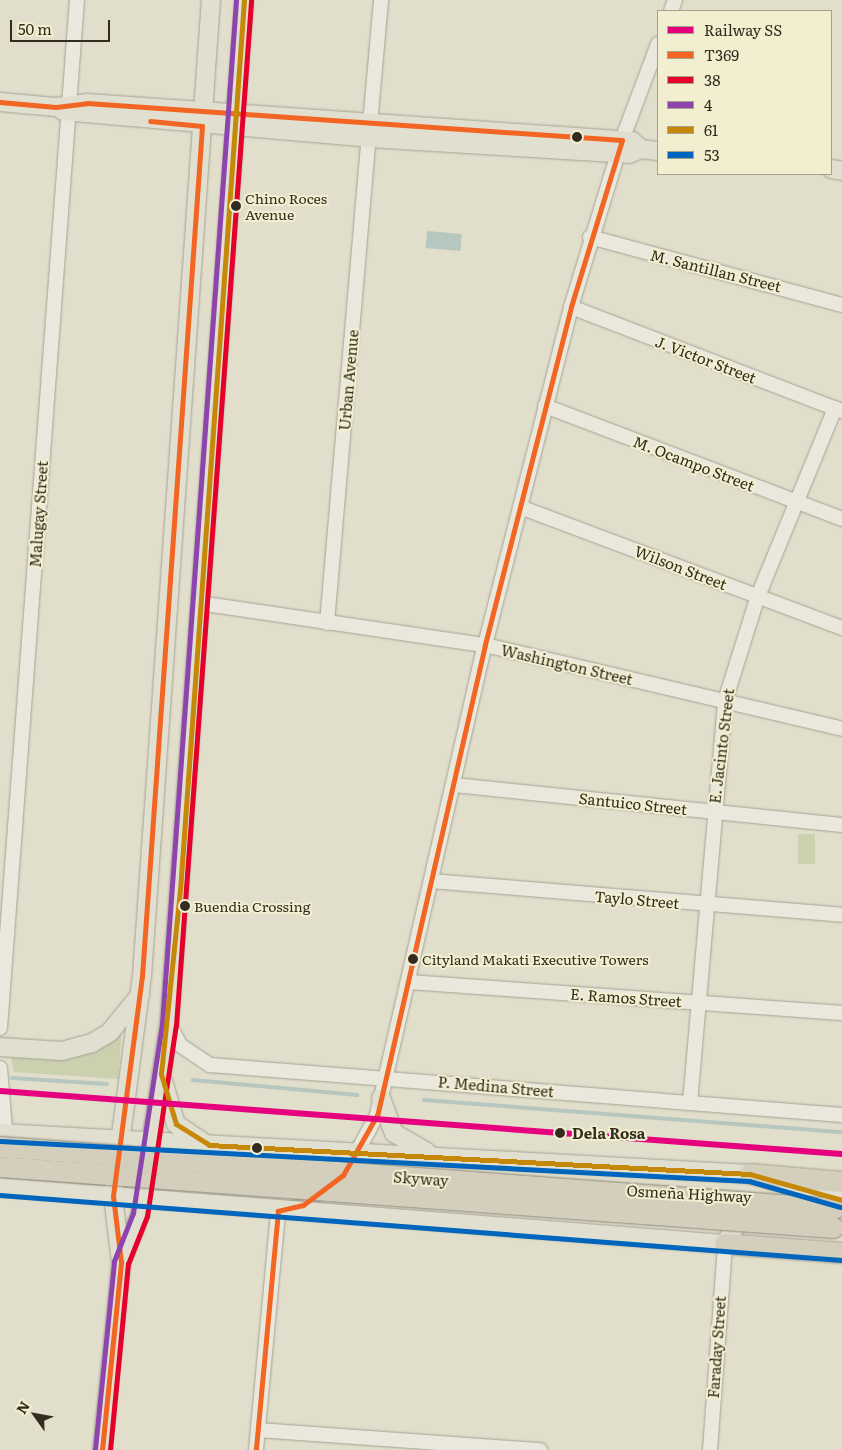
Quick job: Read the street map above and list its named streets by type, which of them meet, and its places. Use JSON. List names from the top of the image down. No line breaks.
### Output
{"streets":{"highway":["Skyway"],"main road":["Osmeña Highway"],"street":["M. Santillan Street","J. Victor Street","Urban Avenue","M. Ocampo Street","Malugay Street","Wilson Street","Washington Street","E. Jacinto Street","Santuico Street","Taylo Street","E. Ramos Street","P. Medina Street","Faraday Street"]},"crossings":[["J. Victor Street","E. Jacinto Street"],["Urban Avenue","Washington Street"],["M. Ocampo Street","E. Jacinto Street"],["Wilson Street","E. Jacinto Street"],["Washington Street","E. Jacinto Street"],["E. Jacinto Street","Santuico Street"],["E. Jacinto Street","Taylo Street"],["E. Jacinto Street","E. Ramos Street"],["E. Jacinto Street","P. Medina Street"],["Skyway","Osmeña Highway"],["Osmeña Highway","Faraday Street"]],"places":["Chino Roces Avenue","Buendia Crossing","Cityland Makati Executive Towers","Dela Rosa"],"lines":["transit line 4","transit line 61","transit line 38","transit line T369","rail line SS","transit line 53"],"legend":["Railway SS","T369","38","4","61","53"],"scale_bar":"50 m","north":"top left"}
